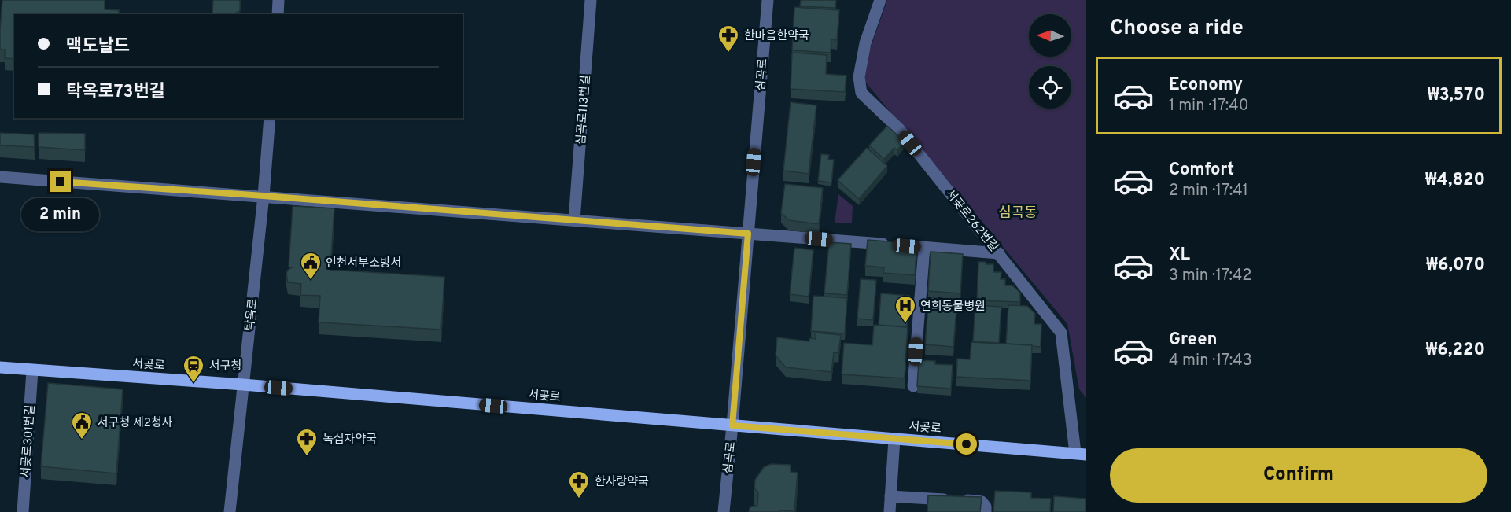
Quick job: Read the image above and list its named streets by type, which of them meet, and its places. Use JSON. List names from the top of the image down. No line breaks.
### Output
{"streets":{"main road":["서곶로"],"street":["심곡로","심곡로113번길","서곶로262번길","탁옥로","서곶로301번길"]},"crossings":[["심곡로","서곶로"],["서곶로262번길","서곶로"],["탁옥로","서곶로"],["서곶로","서곶로301번길"]],"districts":["심곡동"],"places":{"pharmacy":["한마음한약국","녹십자약국","한사랑약국"],"public building":["인천서부소방서","서구청 제2청사"],"hospital":["연희동물병원"],"station":["서구청"]},"north":"left","page":{"heading":"Choose a ride","banner":["맥도날드","탁옥로73번길"],"list":[{"name":"Economy","note":"1 min · 17:40","value":"₩3,570"},{"name":"Comfort","note":"2 min · 17:41","value":"₩4,820"},{"name":"XL","note":"3 min · 17:42","value":"₩6,070"},{"name":"Green","note":"4 min · 17:43","value":"₩6,220"}],"bubble":"2 min","buttons":"Confirm"}}
